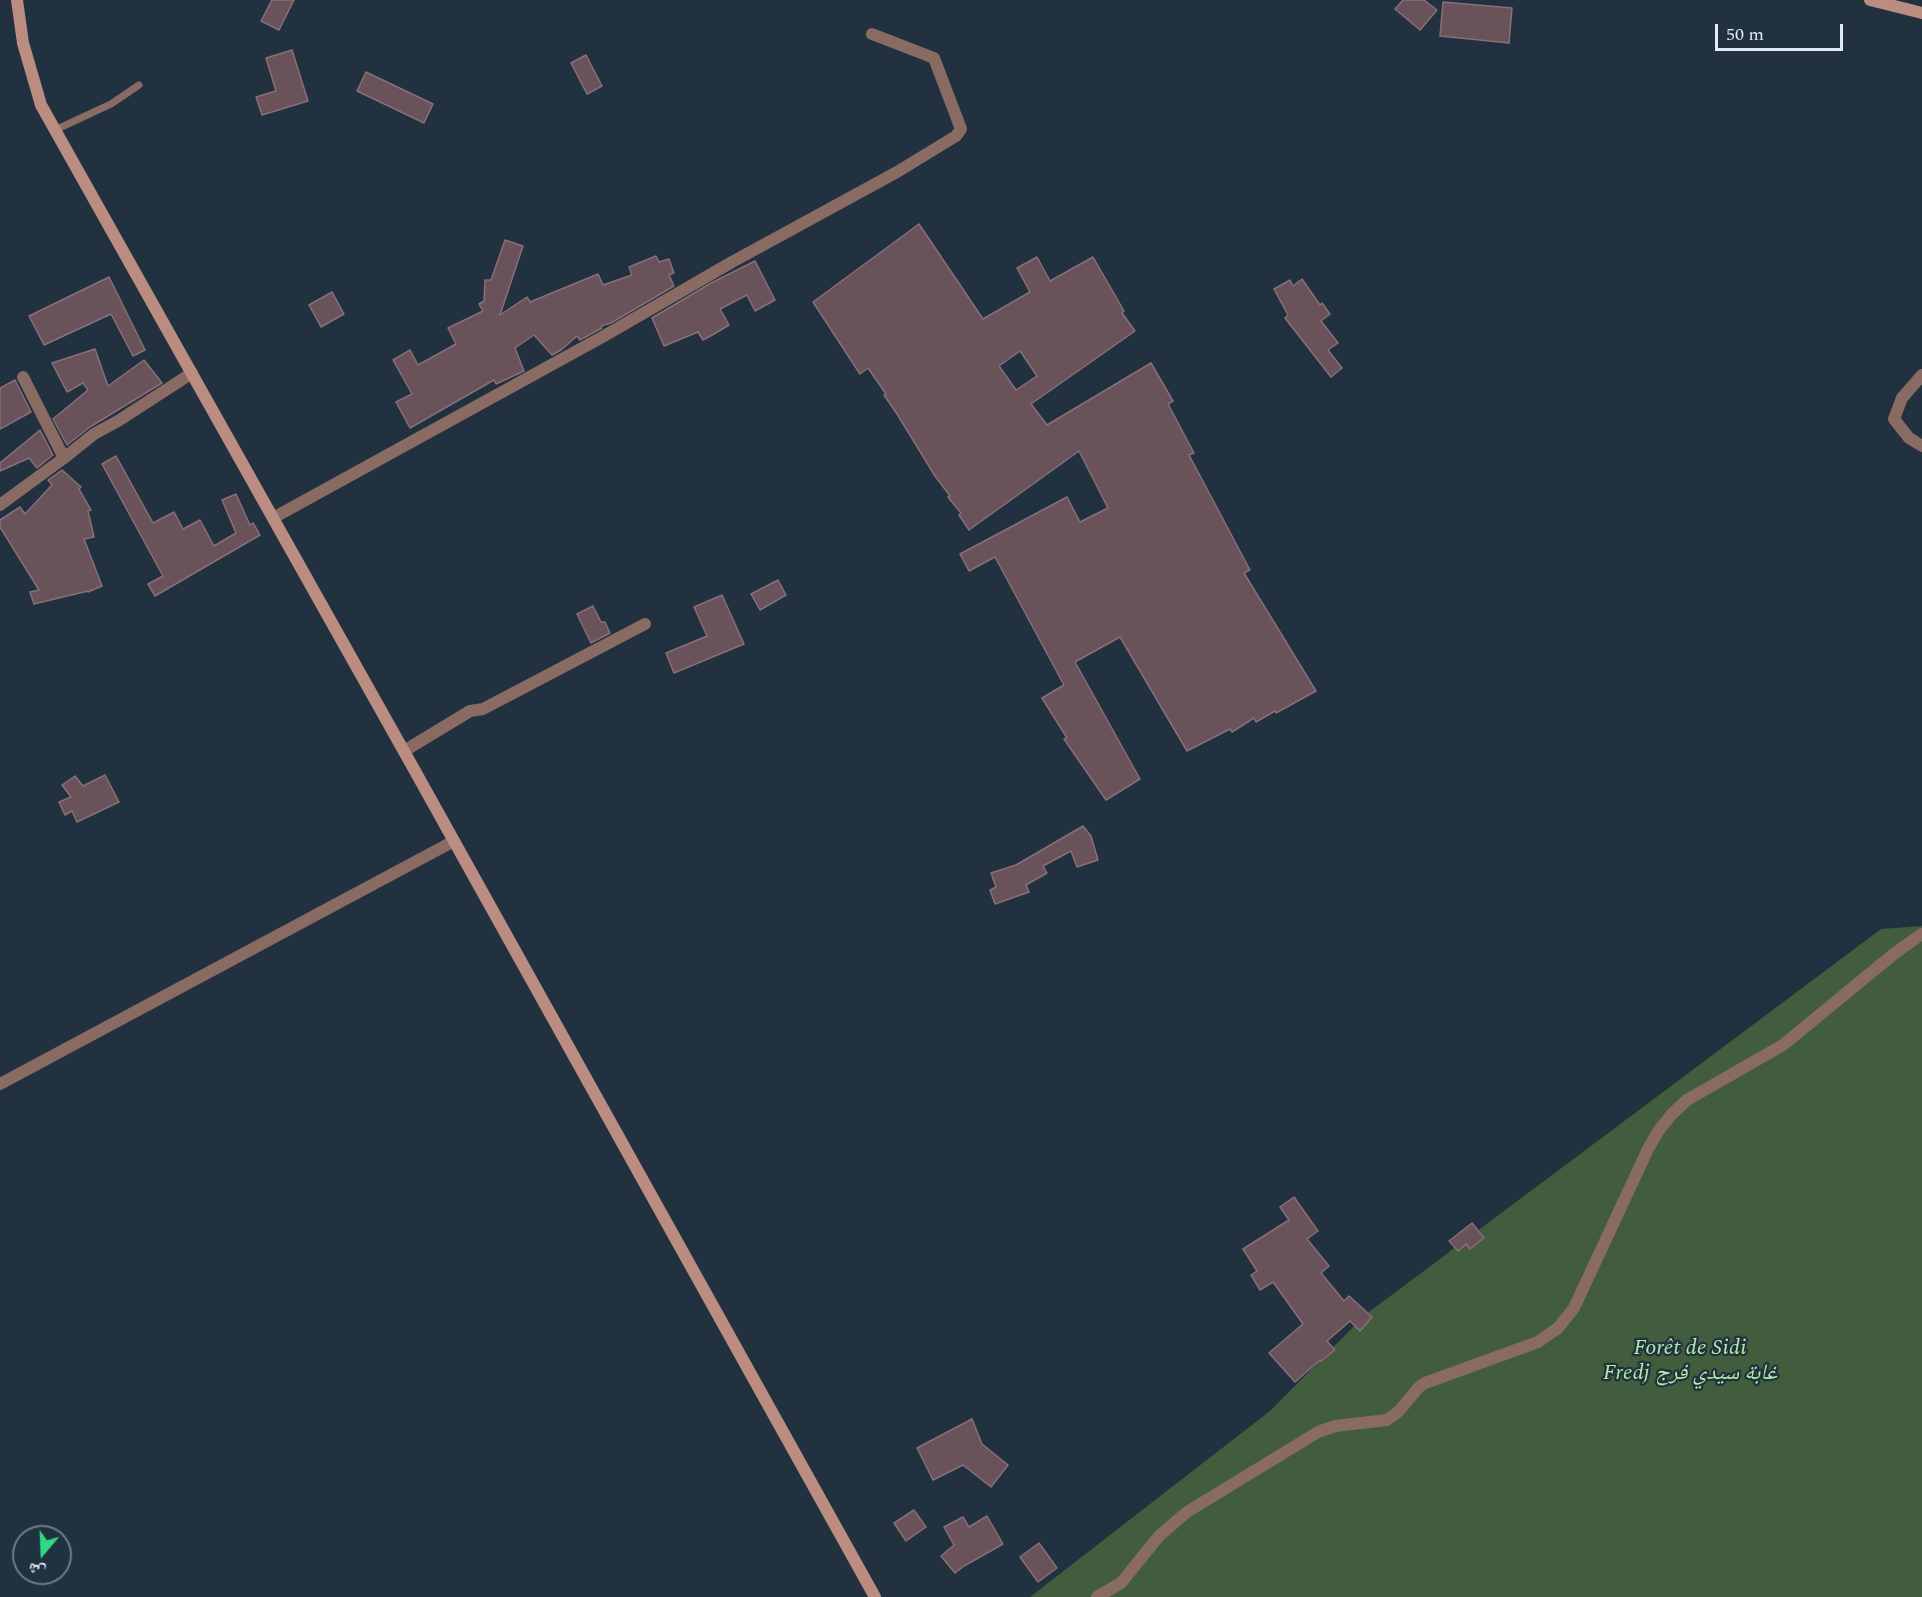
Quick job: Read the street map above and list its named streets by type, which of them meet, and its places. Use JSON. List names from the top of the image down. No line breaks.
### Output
{"parks":["Forêt de Sidi Fredj غابة سيدي فرج"],"scale_bar":"50 m","north":"bottom"}
